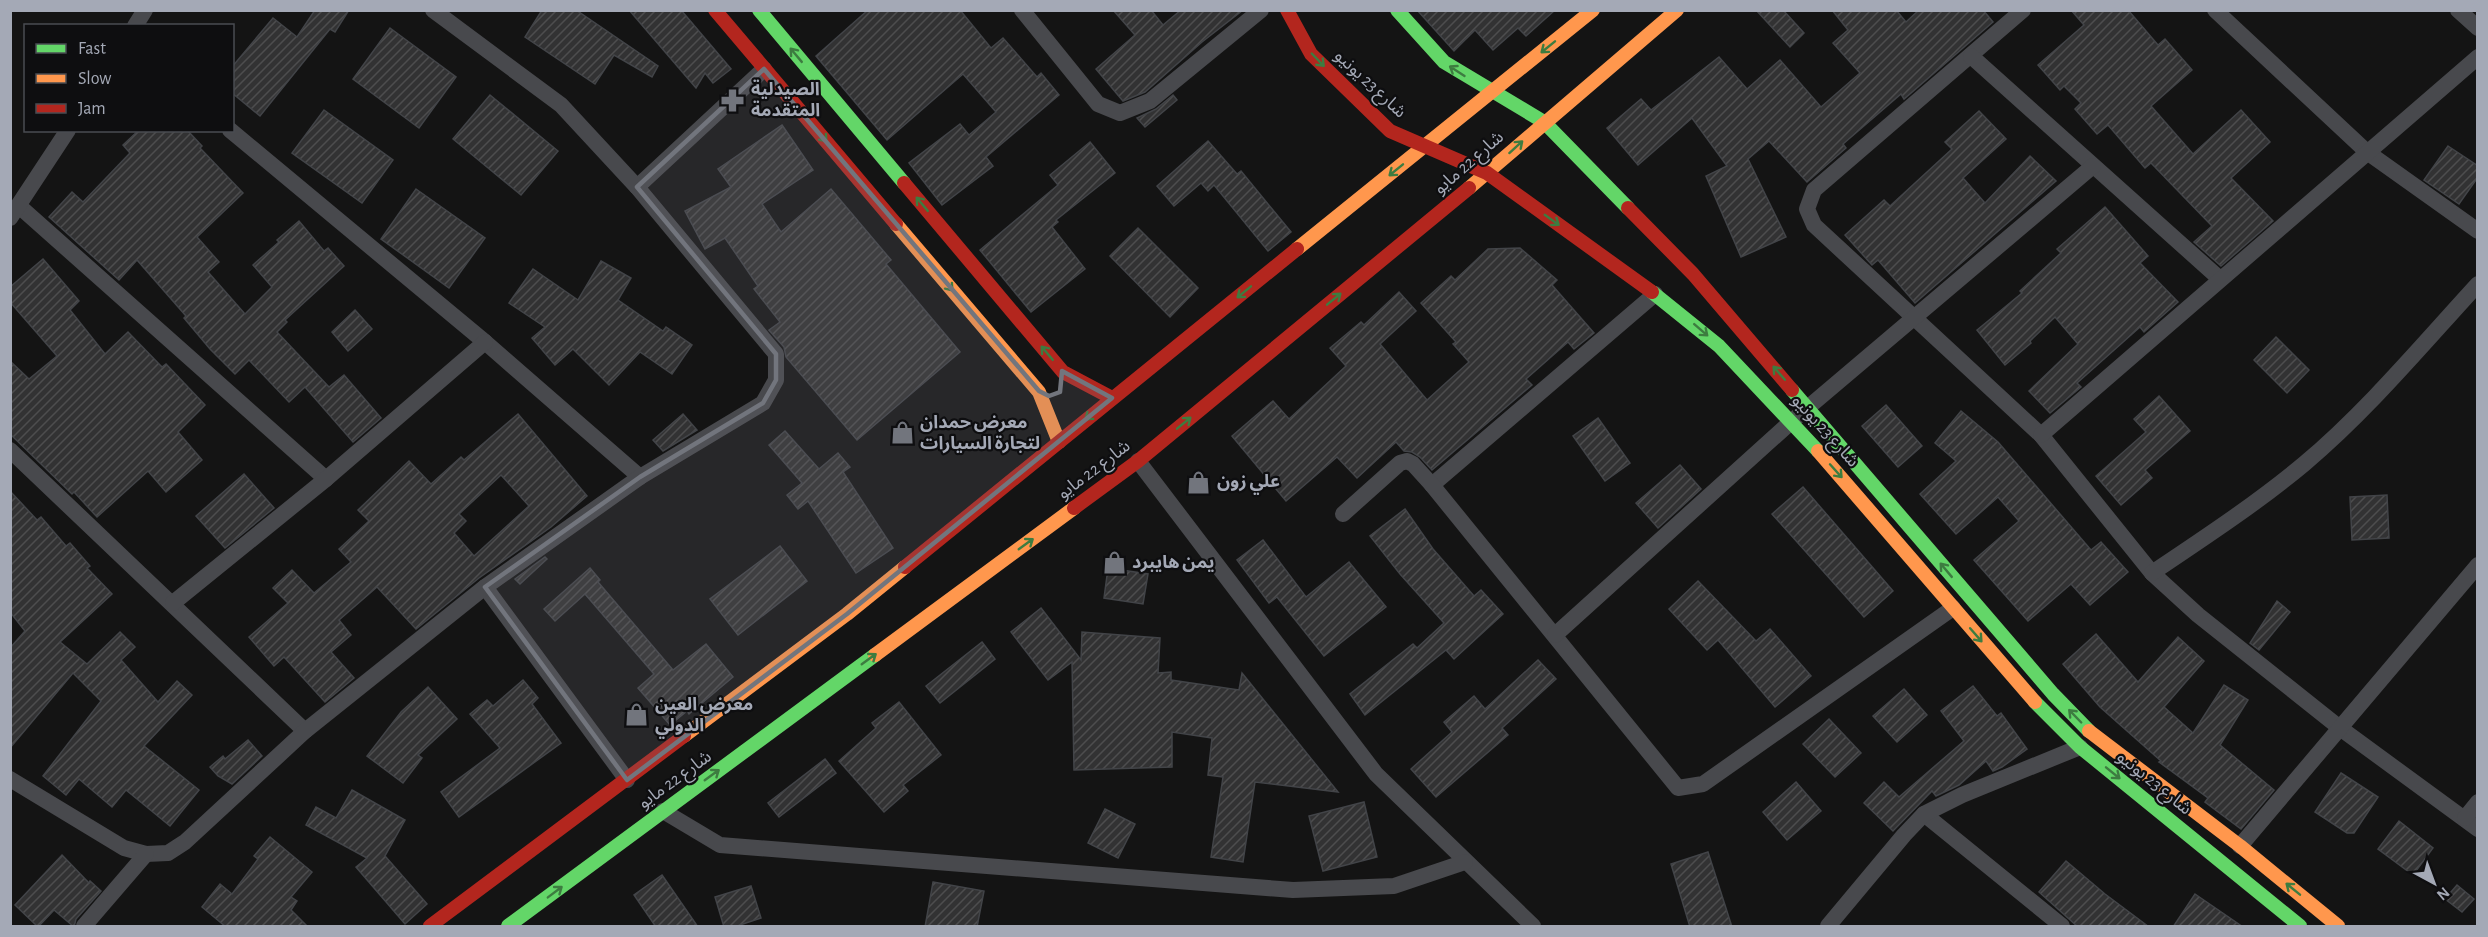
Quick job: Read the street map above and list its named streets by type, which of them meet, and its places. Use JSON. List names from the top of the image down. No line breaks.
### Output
{"streets":{"street":["شارع 23 يونيو","شارع 22 مايو"]},"crossings":[["شارع 23 يونيو","شارع 22 مايو"]],"places":{"pharmacy":["الصيدلية المتقدمة"],"shop":["معرض حمدان لتجارة السيارات","علي زون","يمن هايبرد","معرض العين الدولي"]},"legend":["Fast","Slow","Jam"],"north":"bottom right"}
